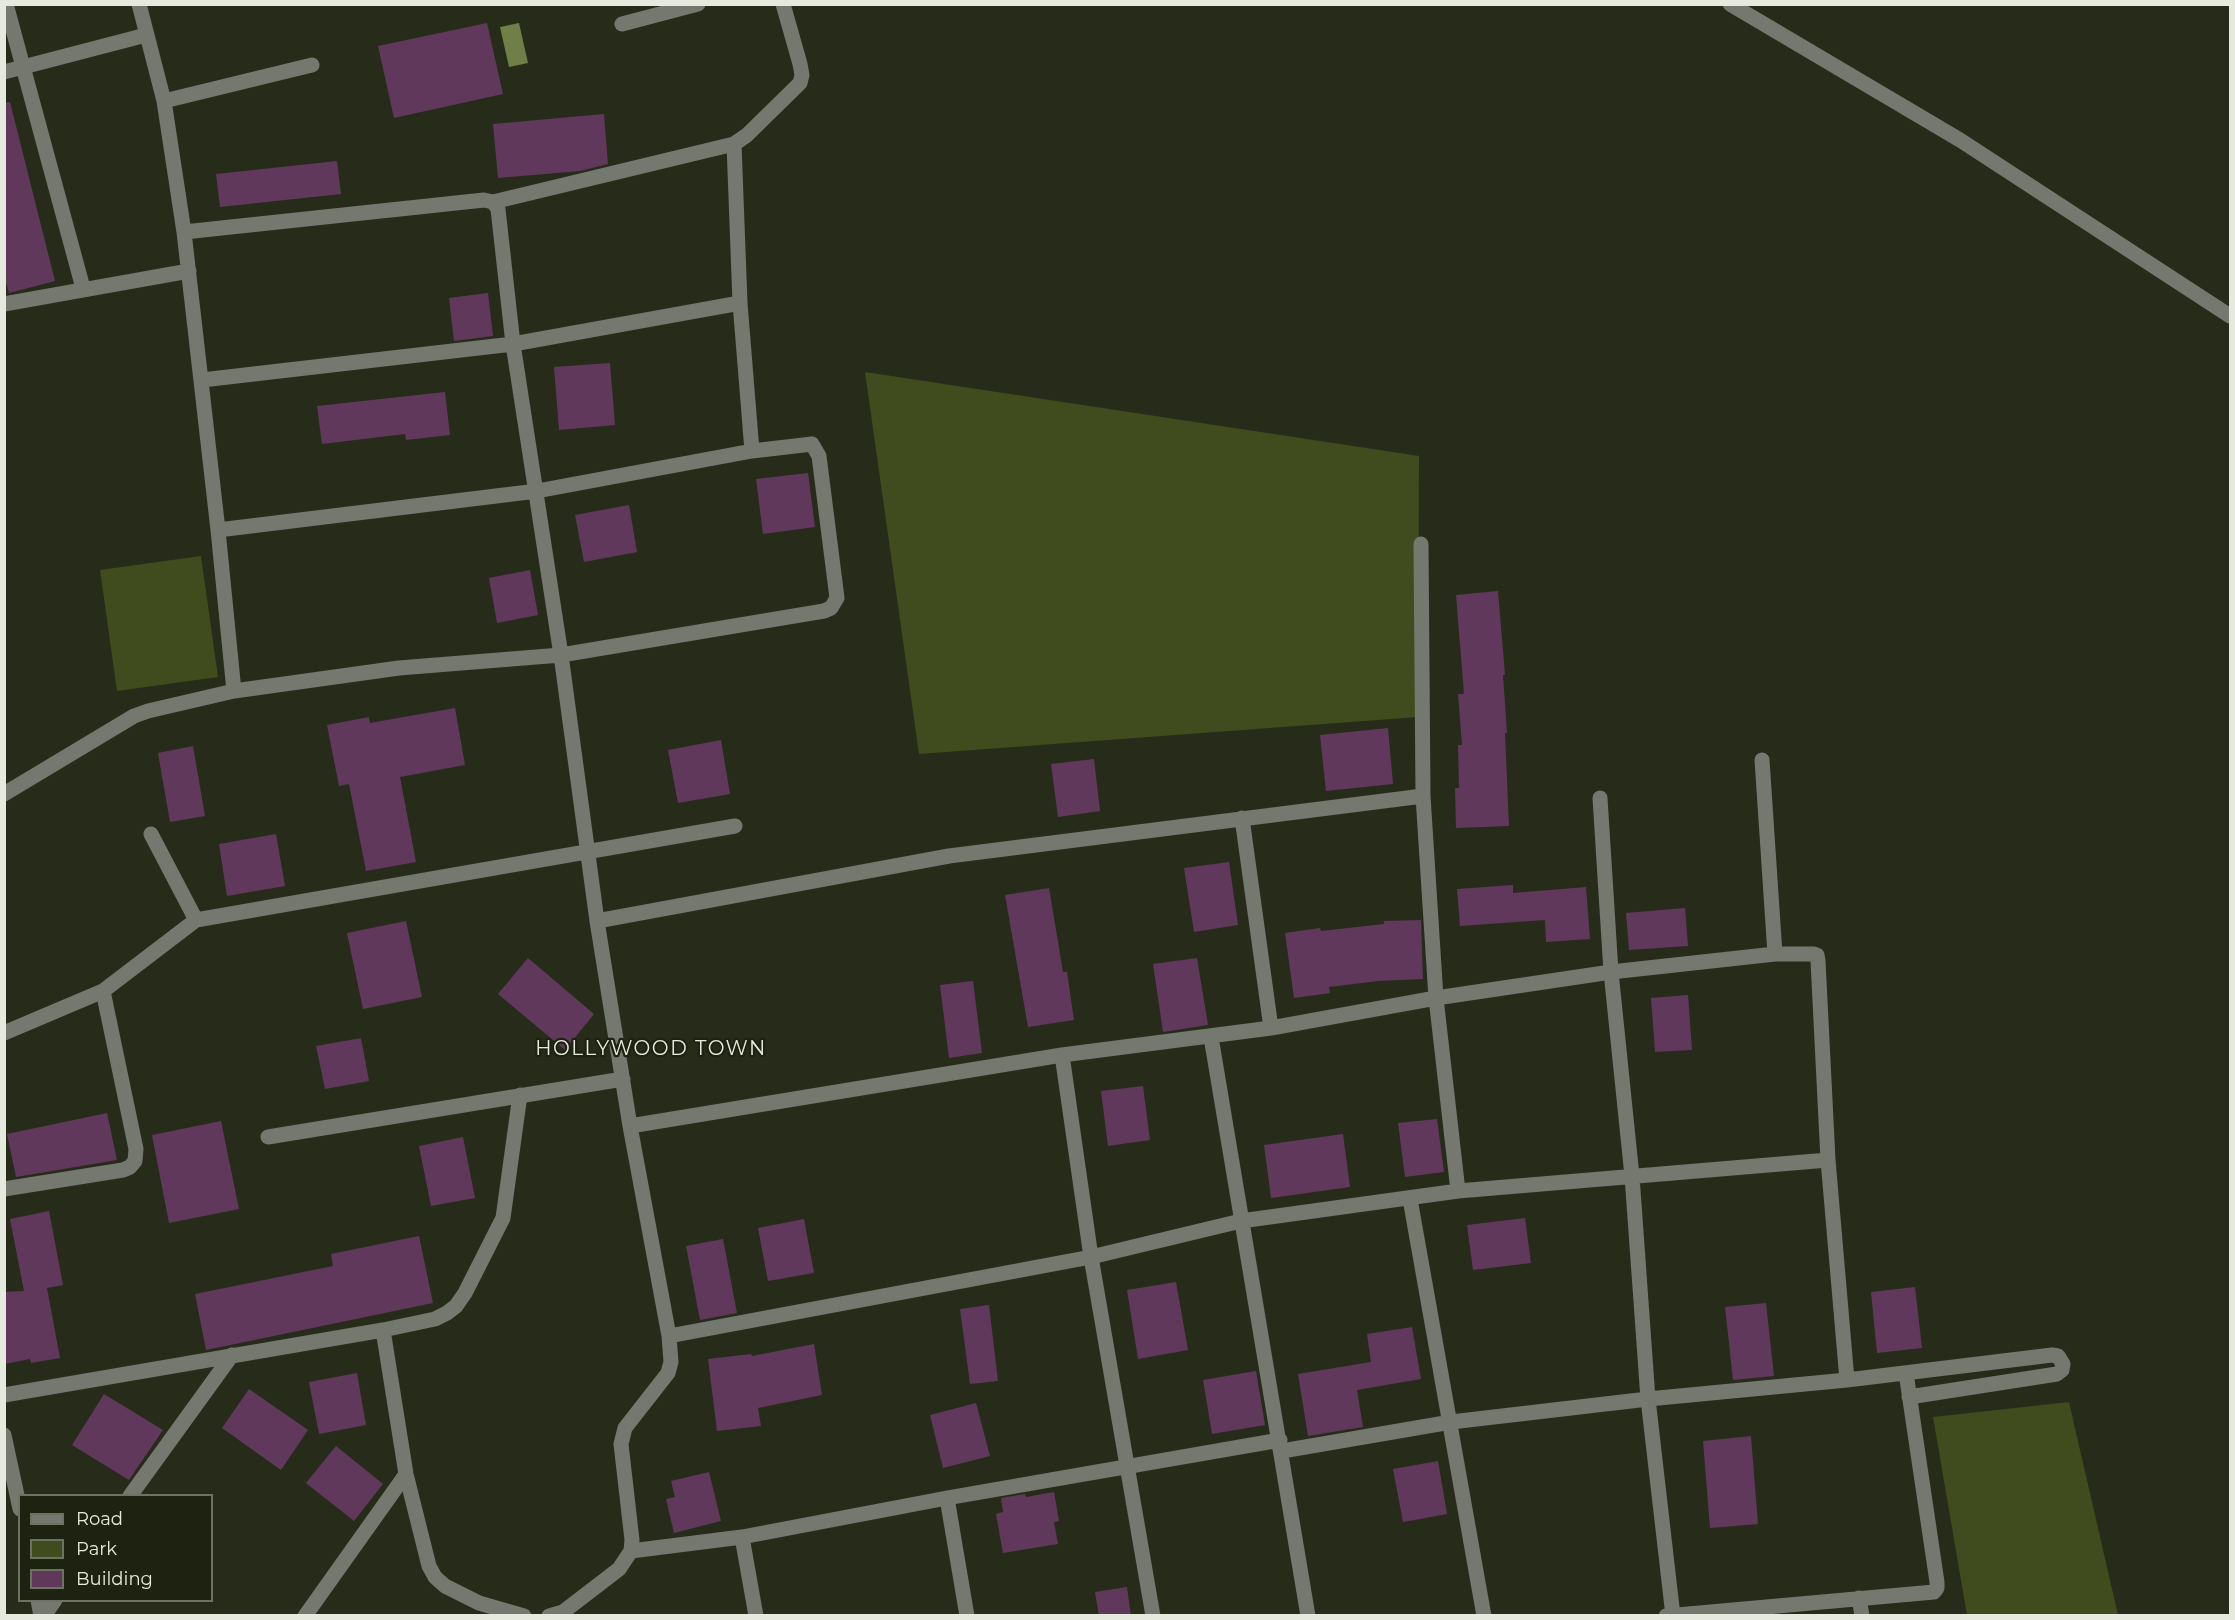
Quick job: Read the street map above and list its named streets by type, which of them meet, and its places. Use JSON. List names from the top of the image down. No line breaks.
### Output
{"districts":["HOLLYWOOD TOWN"],"legend":["Road","Park","Building"]}
